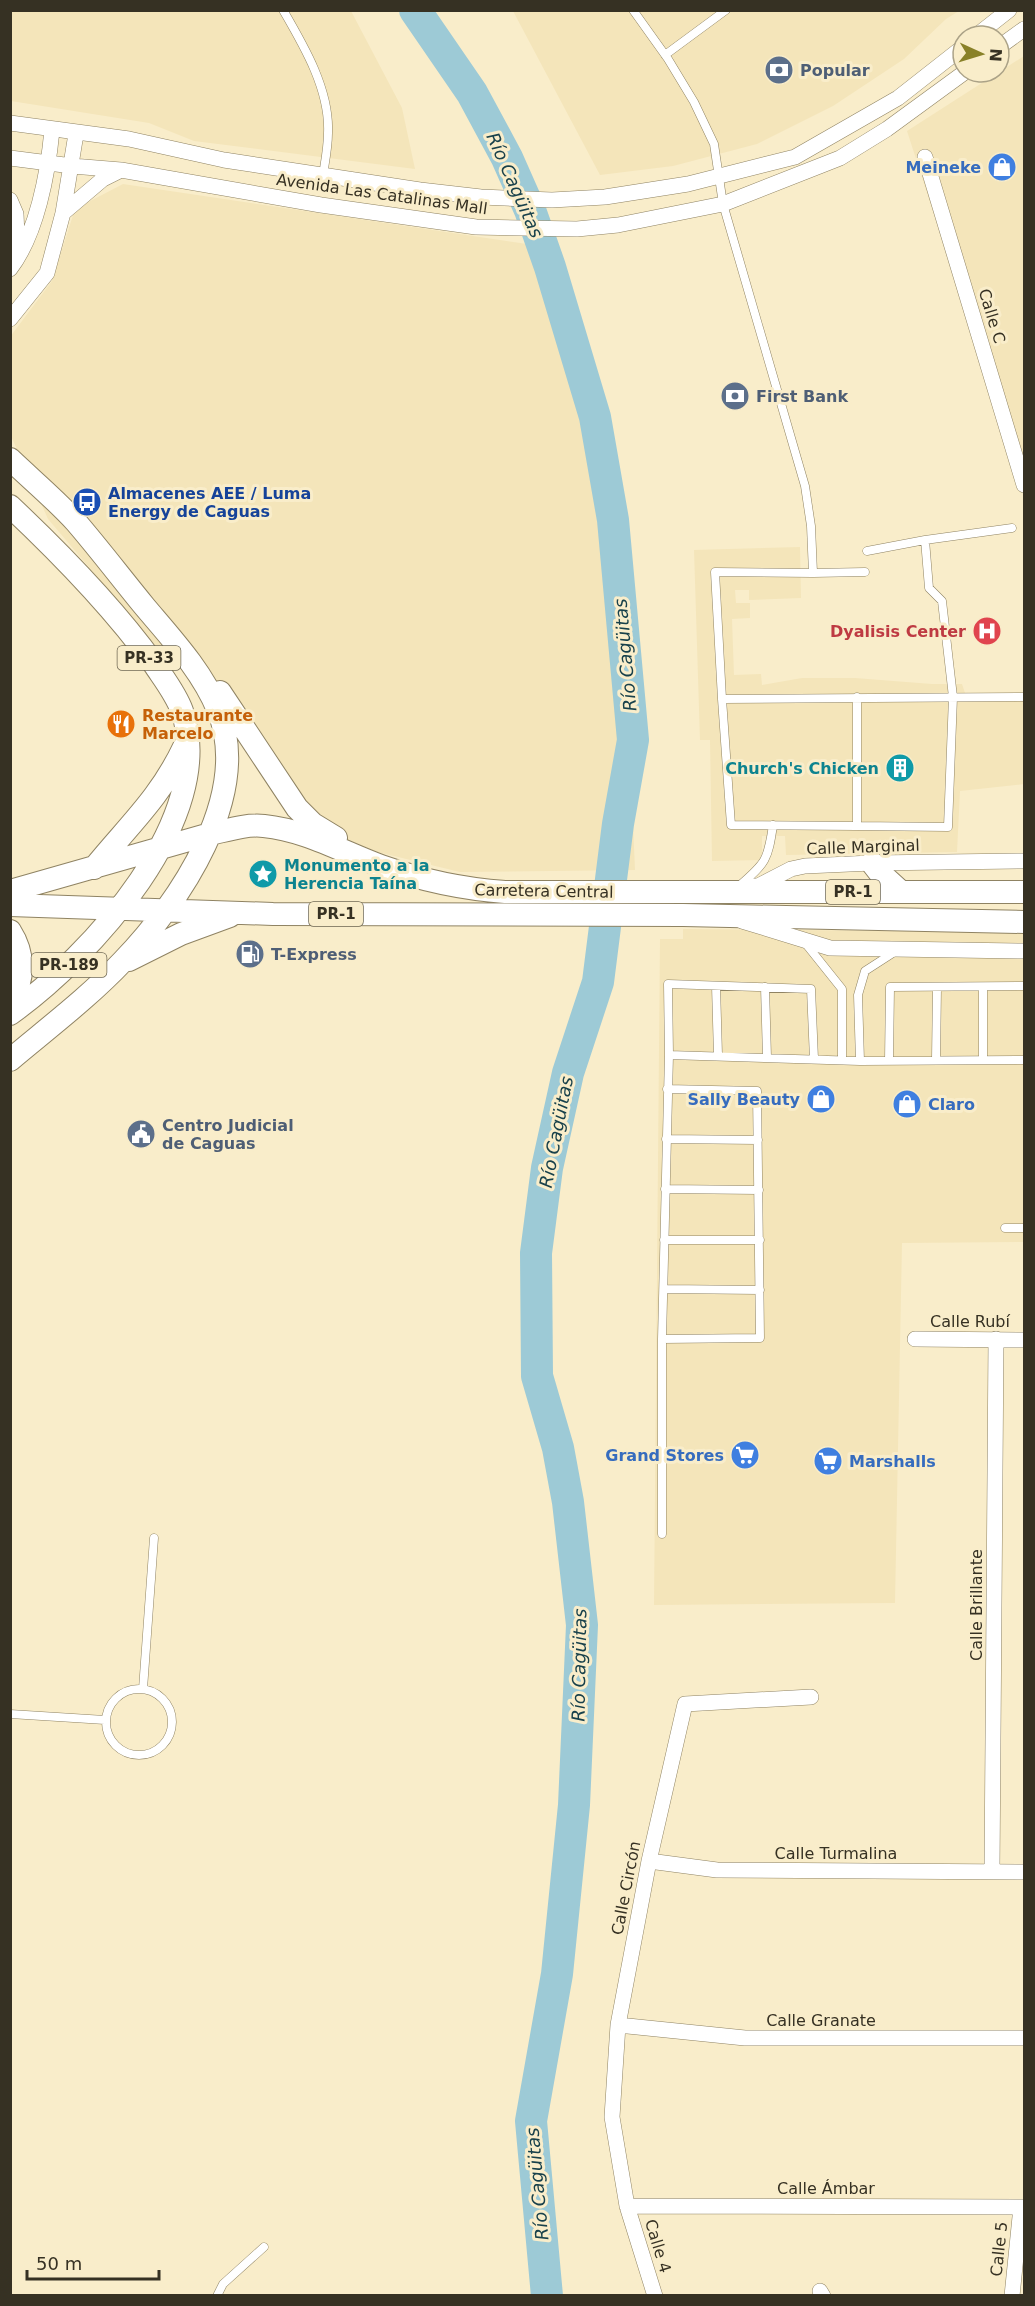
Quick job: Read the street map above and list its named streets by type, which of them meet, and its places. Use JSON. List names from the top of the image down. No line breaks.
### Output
{"streets":{"main road":["PR-33","Carretera Central","PR-1","PR-189"],"street":["Avenida Las Catalinas Mall","Calle C","Calle Marginal","Calle Rubí","Calle Brillante","Calle Turmalina","Calle Circón","Calle Granate","Calle Ámbar","Calle 4","Calle 5"]},"crossings":[["PR-33","Carretera Central"],["PR-33","PR-189"],["Calle Marginal","Carretera Central"],["Carretera Central","PR-189"],["Calle Rubí","Calle Brillante"],["Calle Brillante","Calle Turmalina"],["Calle Turmalina","Calle Circón"],["Calle Circón","Calle Granate"],["Calle Circón","Calle Ámbar"],["Calle Circón","Calle 4"],["Calle Ámbar","Calle 4"],["Calle Ámbar","Calle 5"]],"water":["Río Cagüitas"],"places":{"bank":["Popular","First Bank"],"shop":["Meineke","Sally Beauty","Claro"],"bus stop":["Almacenes AEE / Luma Energy de Caguas"],"hospital":["Dyalisis Center"],"restaurant":["Restaurante Marcelo"],"building":["Church's Chicken"],"place":["Monumento a la Herencia Taína"],"fuel station":["T-Express"],"public building":["Centro Judicial de Caguas"],"supermarket":["Grand Stores","Marshalls"]},"scale_bar":"50 m","north":"right"}
